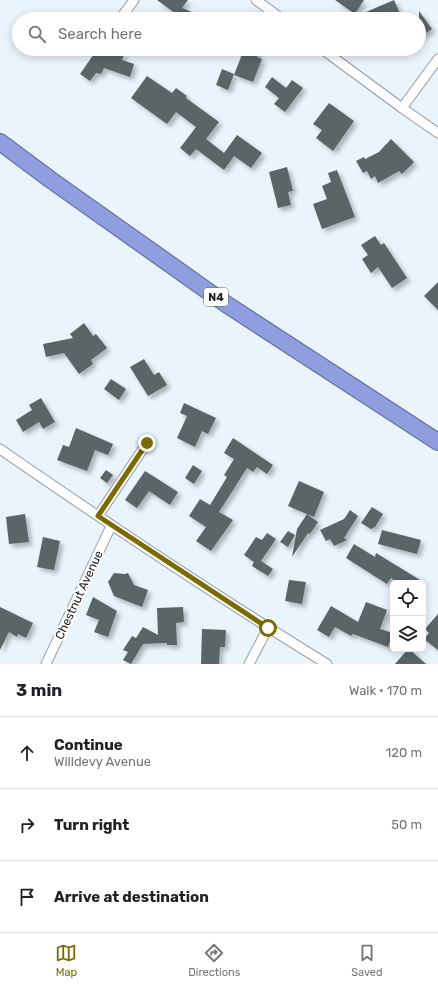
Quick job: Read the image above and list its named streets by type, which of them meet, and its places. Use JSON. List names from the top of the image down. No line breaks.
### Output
{"streets":{"highway":["N4"],"street":["Chestnut Avenue"]},"page":{"search":"Search here","heading":["3 min","Walk · 170 m"],"list":[["Continue","Willdevy Avenue","120 m"],["Turn right","50 m"],"Arrive at destination"],"nav":["Map","Directions","Saved"]}}
